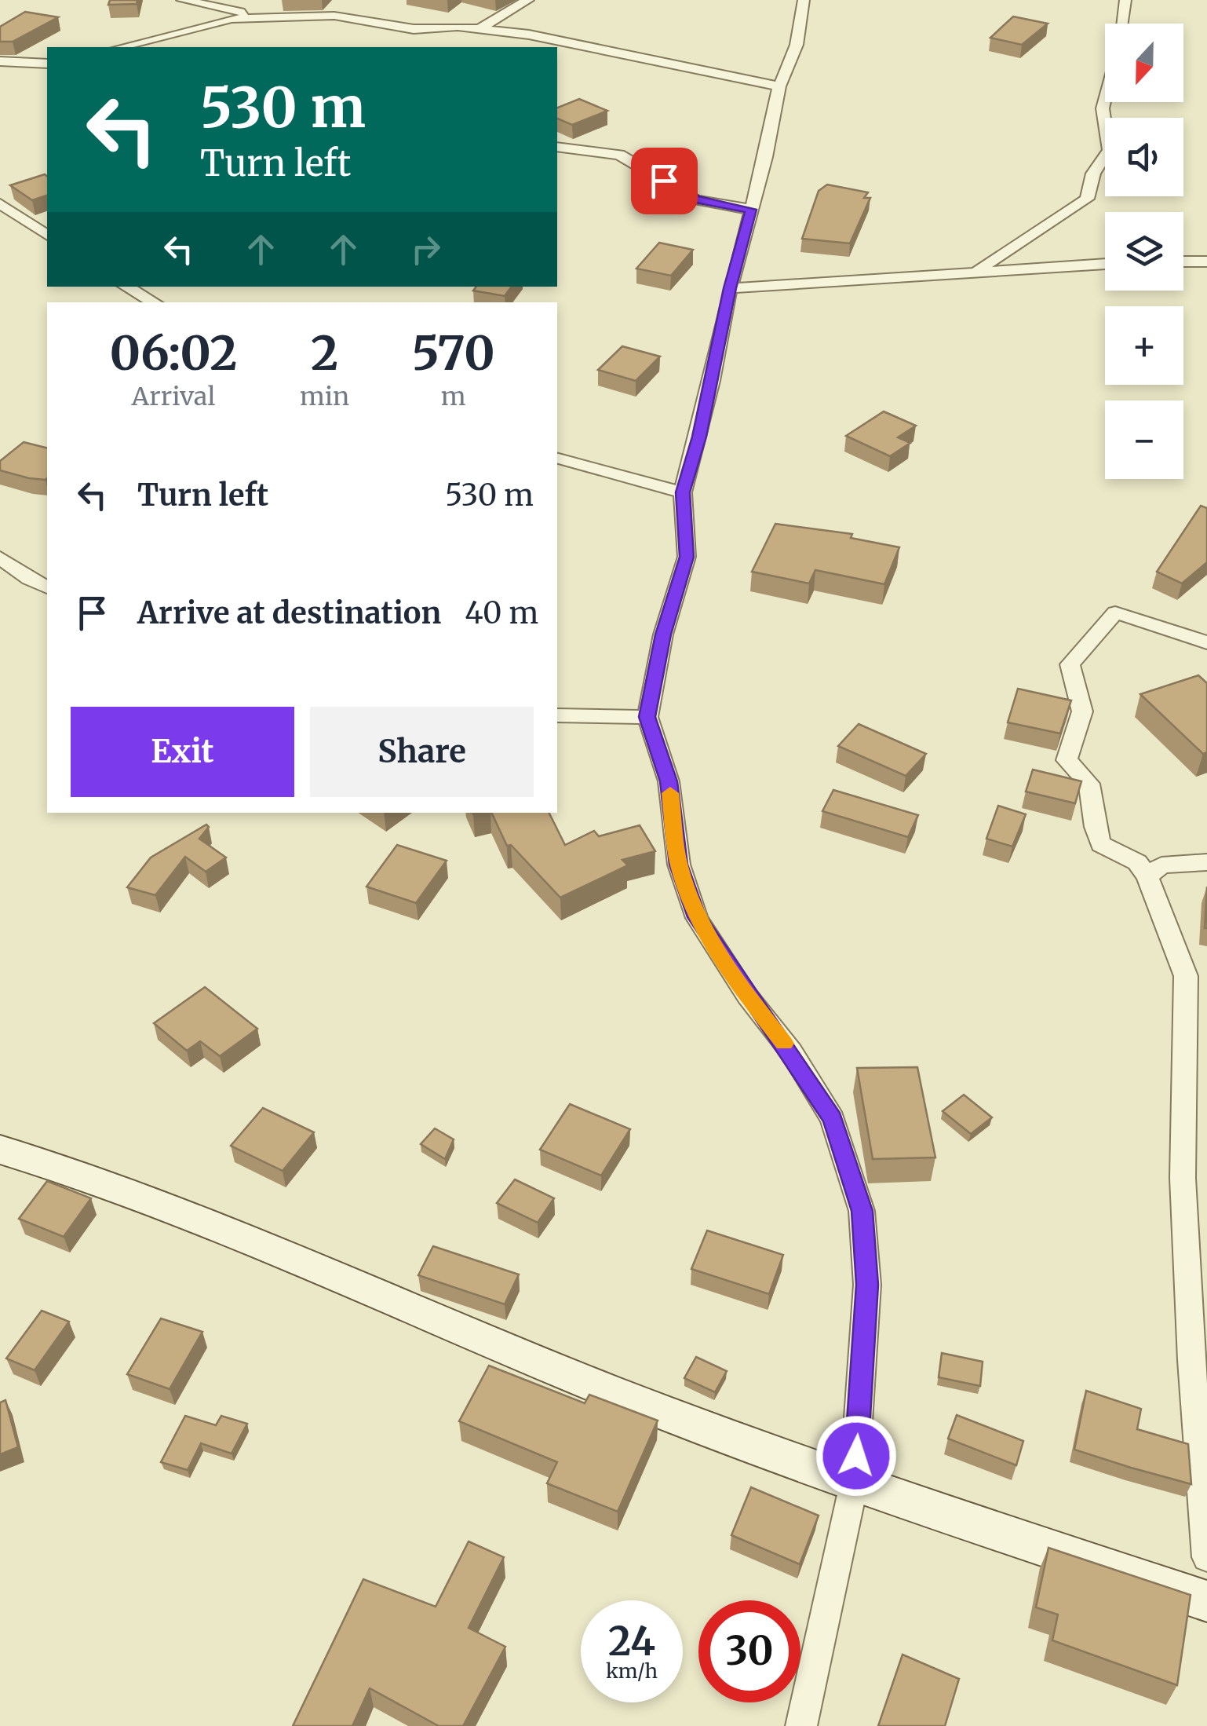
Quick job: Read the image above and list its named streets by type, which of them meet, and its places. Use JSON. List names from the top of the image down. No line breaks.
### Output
{"north":"bottom","page":{"map_buttons":["+","−"],"turn":["530 m","Turn left"],"eta":["06:02","Arrival","2","min","570","m"],"list":[{"name":"Turn left","value":"530 m"},{"name":"Arrive at destination","value":"40 m"}],"buttons":["Exit","Share"],"speed":"24 km/h","limit":"30"}}
